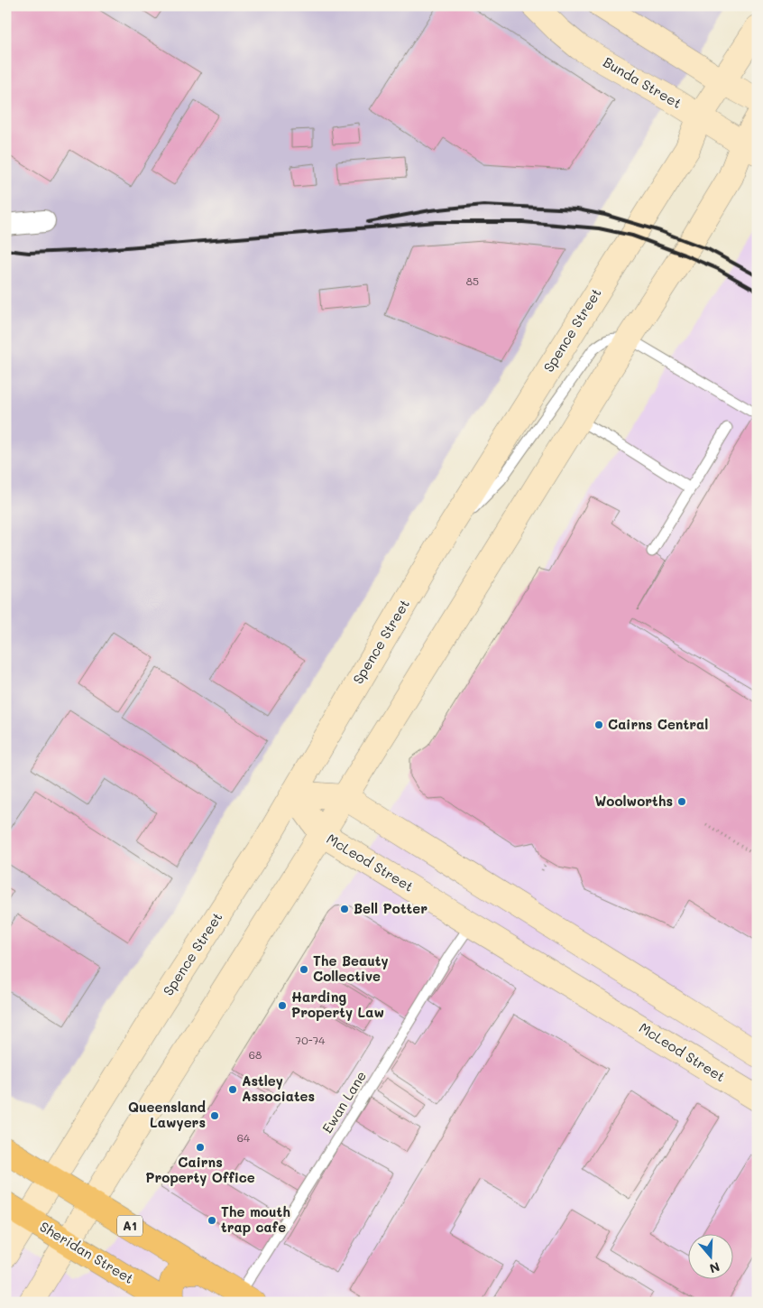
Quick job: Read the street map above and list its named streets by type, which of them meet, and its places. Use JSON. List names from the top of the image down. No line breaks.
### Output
{"streets":{"highway":["A1","Sheridan Street"],"street":["Bunda Street","Spence Street","McLeod Street"],"lane":["Ewan Lane"]},"crossings":[["Bunda Street","Spence Street"],["Spence Street","McLeod Street"],["Spence Street","A1"],["Spence Street","Sheridan Street"],["McLeod Street","Ewan Lane"],["Ewan Lane","A1"]],"places":["Cairns Central","Woolworths","Bell Potter","The Beauty Collective","Harding Property Law","Astley Associates","Queensland Lawyers","Cairns Property Office","The mouth trap cafe"],"house_numbers":["85","70-74","68","64"],"north":"bottom"}
